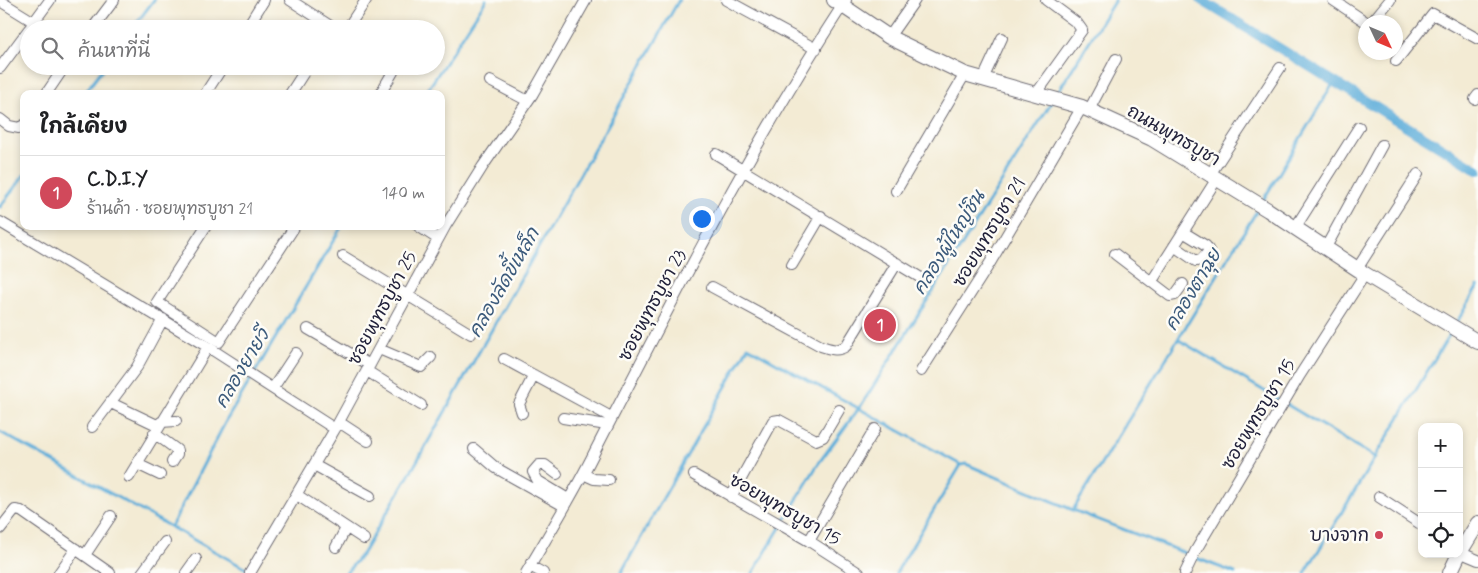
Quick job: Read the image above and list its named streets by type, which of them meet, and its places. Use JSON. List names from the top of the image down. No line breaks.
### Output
{"streets":{"main road":["ถนนพุทธบูชา"],"street":["ซอยพุทธบูชา 21","ซอยพุทธบูชา 23","ซอยพุทธบูชา 25","ซอยพุทธบูชา 15"]},"crossings":[["ถนนพุทธบูชา","ซอยพุทธบูชา 21"],["ถนนพุทธบูชา","ซอยพุทธบูชา 23"],["ถนนพุทธบูชา","ซอยพุทธบูชา 15"]],"water":["คลองผู้ใหญ่ชิน","คลองลัดขี้เหล็ก","คลองตาฉุย","คลองยายวี"],"places":["บางจาก"],"north":"bottom right","page":{"search":"ค้นหาที่นี่","heading":"ใกล้เคียง","list":[{"mark":"1","name":"C.D.I.Y","note":"ร้านค้า · ซอยพุทธบูชา 21","value":"140 m"}],"pins":"1","map_buttons":["+","−"]}}
